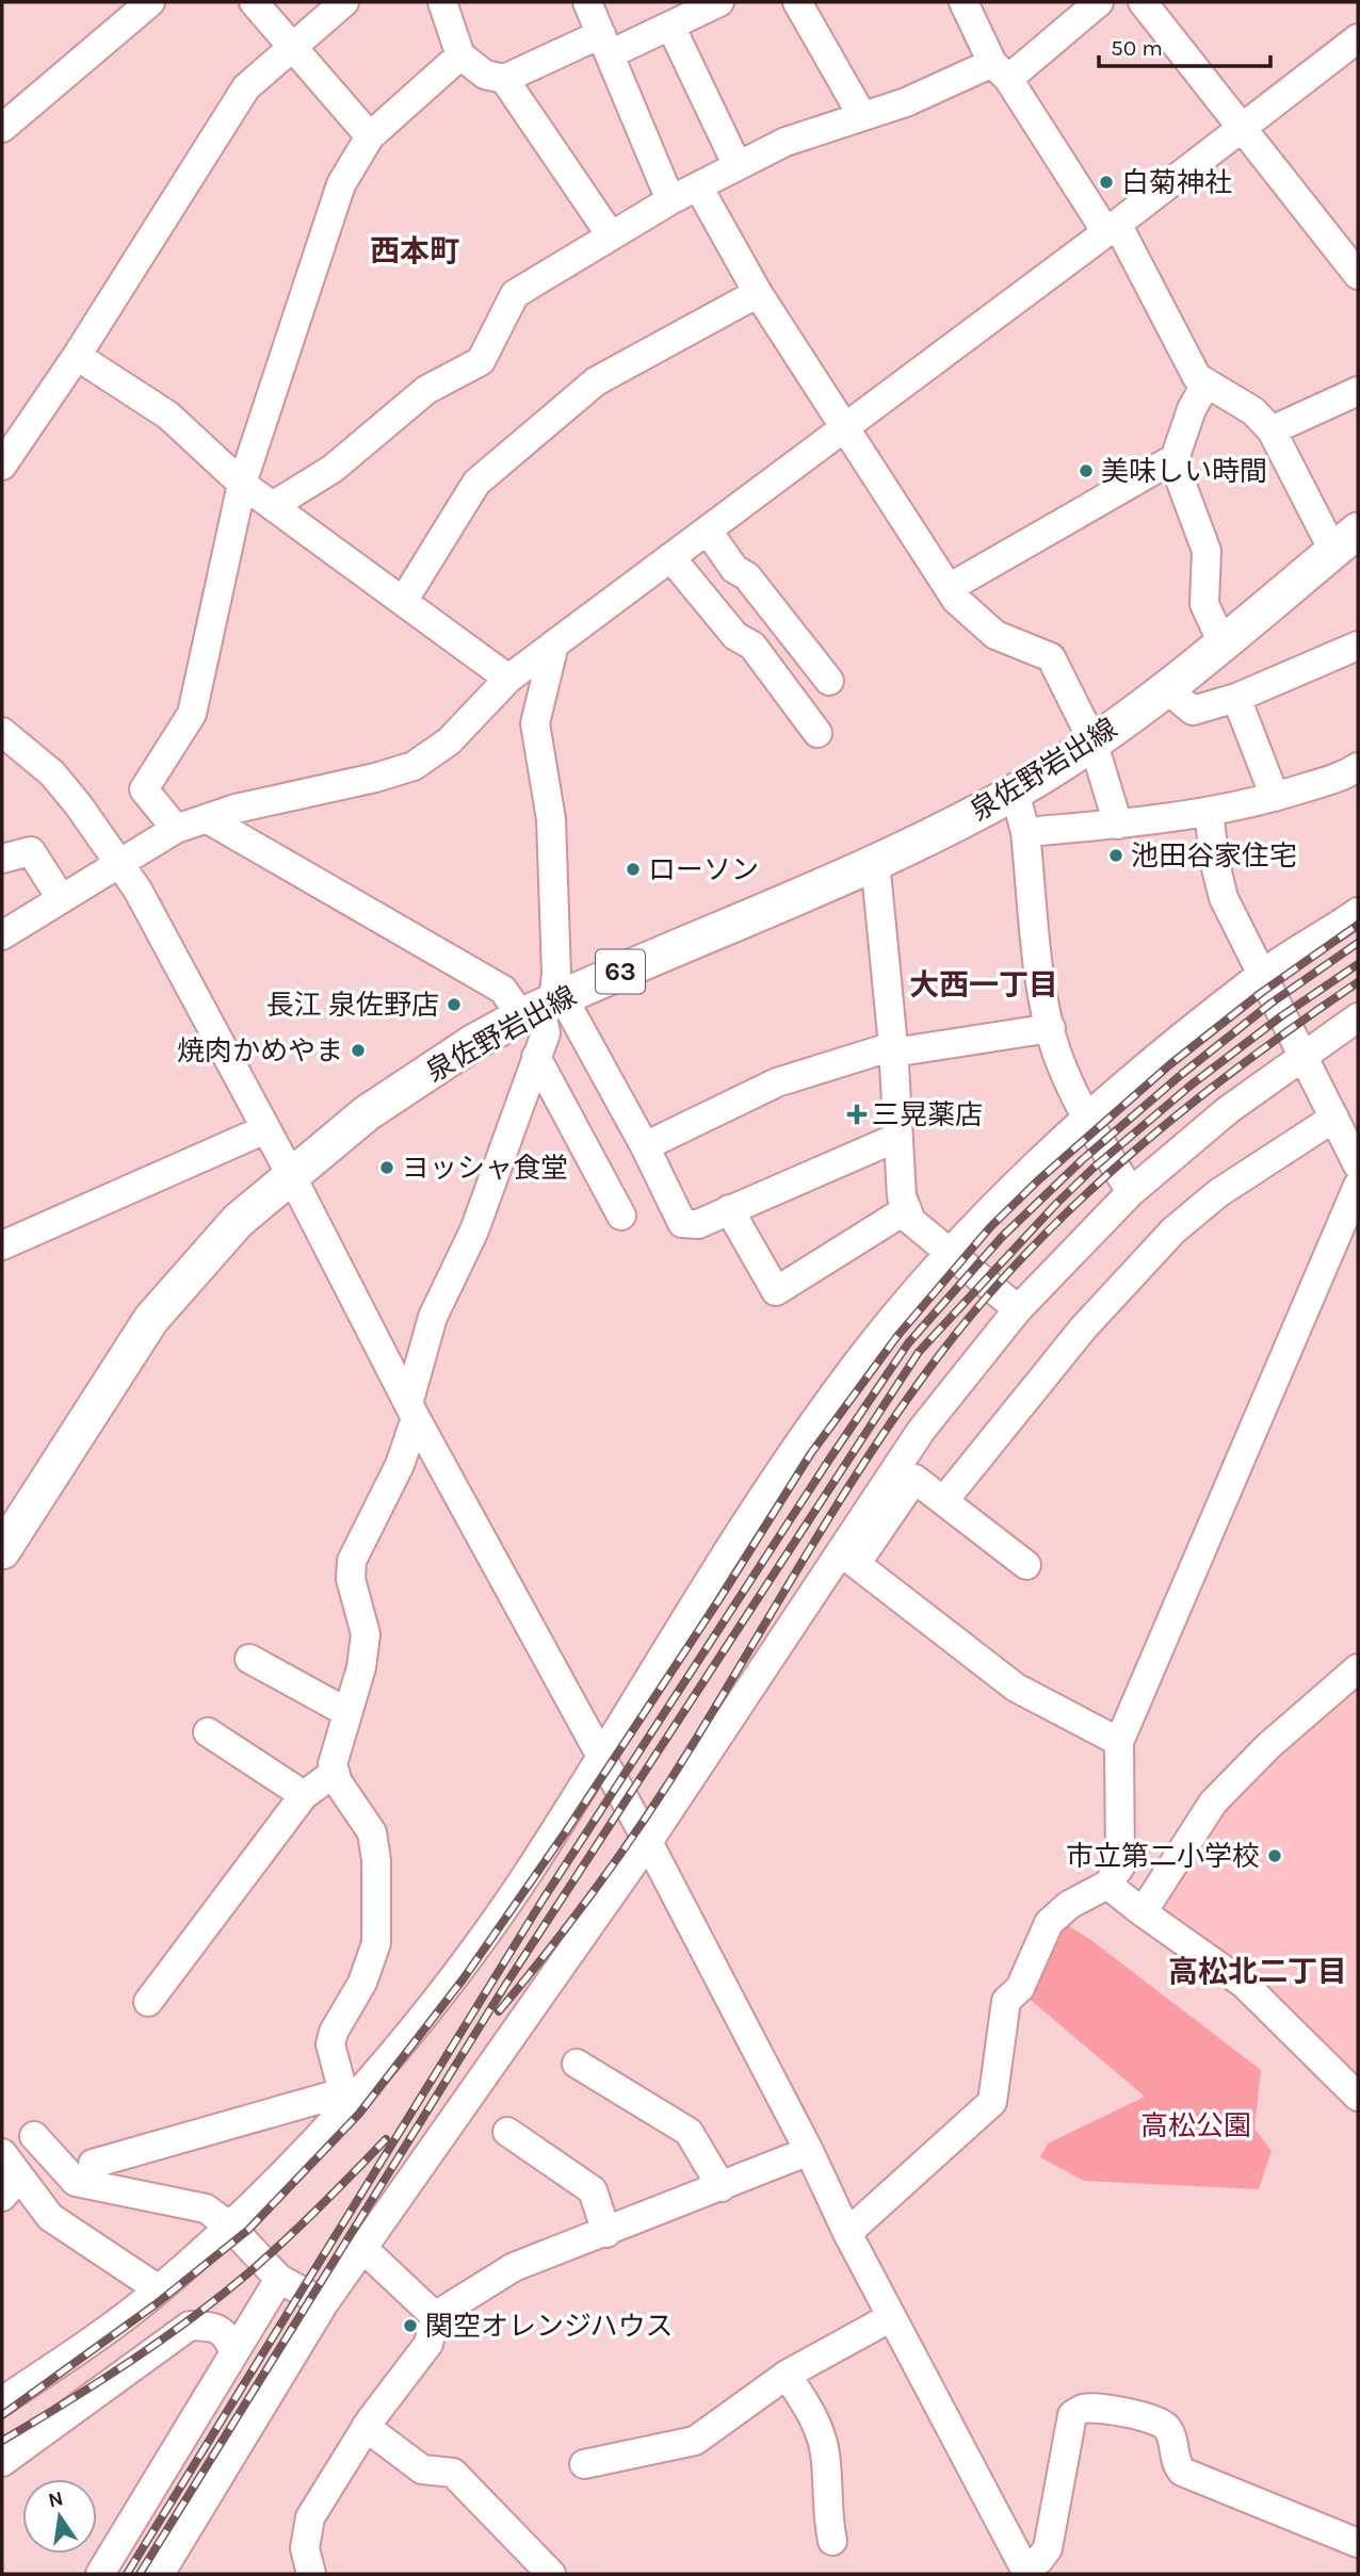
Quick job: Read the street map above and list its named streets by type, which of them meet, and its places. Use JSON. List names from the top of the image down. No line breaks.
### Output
{"streets":{"main road":["泉佐野岩出線","63"]},"districts":["西本町","大西一丁目","高松北二丁目"],"parks":["高松公園"],"places":{"other":["白菊神社","美味しい時間","池田谷家住宅","ローソン","長江 泉佐野店","焼肉かめやま","ヨッシャ食堂","市立第二小学校","関空オレンジハウス"],"health":["三晃薬店"]},"scale_bar":"50 m","north":"top"}
